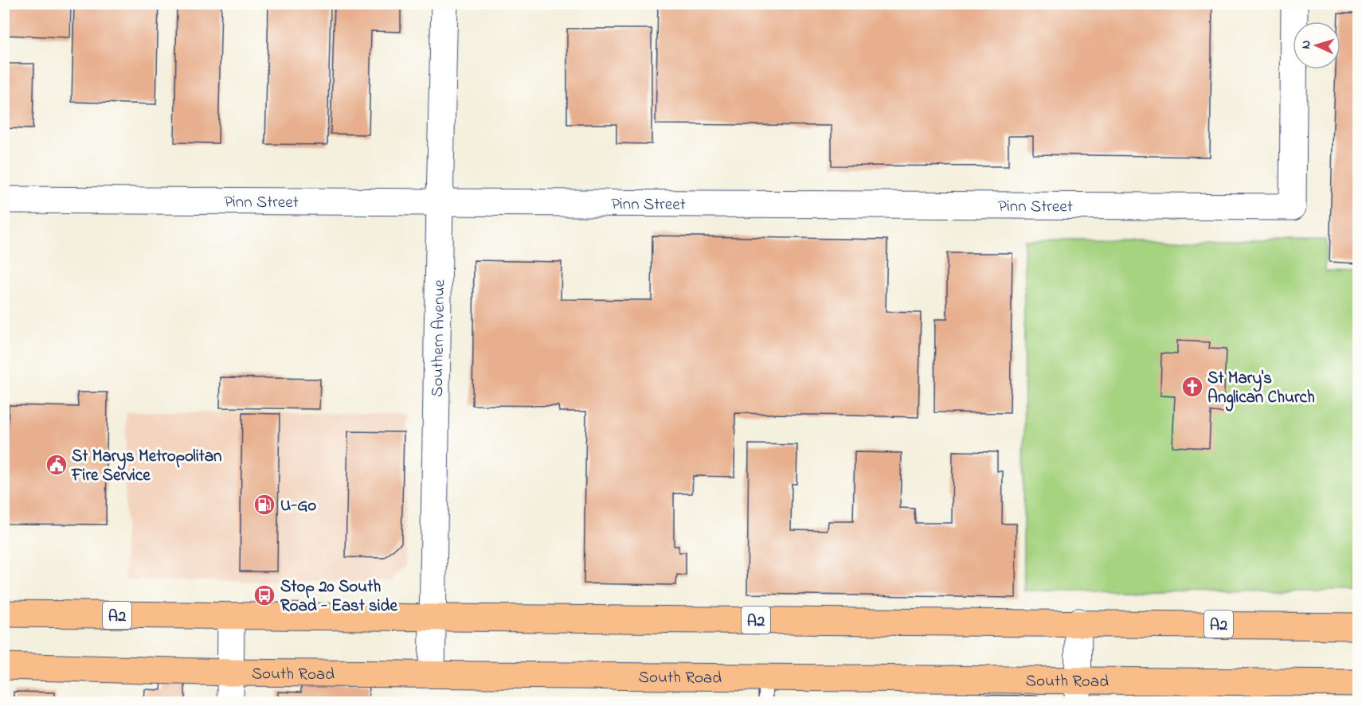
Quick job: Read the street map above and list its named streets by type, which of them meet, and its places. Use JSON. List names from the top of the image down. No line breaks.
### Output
{"streets":{"highway":["A2","South Road"],"street":["Pinn Street","Southern Avenue"]},"crossings":[["Pinn Street","Southern Avenue"],["Southern Avenue","A2"],["Southern Avenue","South Road"]],"places":{"church":["St Mary's Anglican Church"],"public building":["St Marys Metropolitan Fire Service"],"fuel station":["U-Go"],"bus stop":["Stop 20 South Road - East side"]},"north":"left"}
